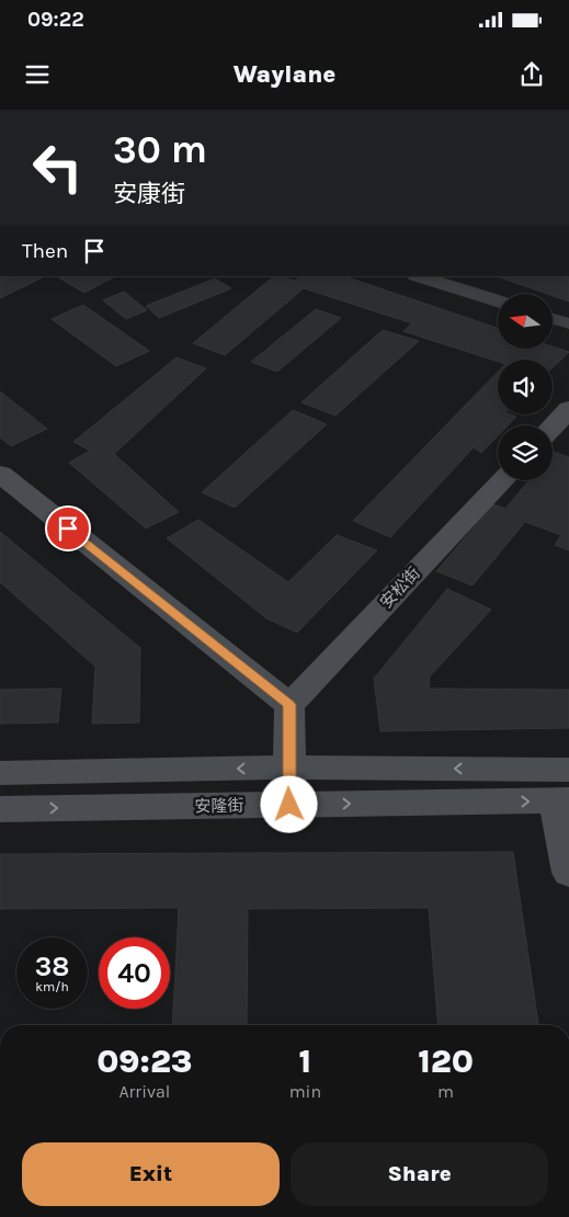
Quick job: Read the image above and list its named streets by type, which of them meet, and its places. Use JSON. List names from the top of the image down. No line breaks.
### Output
{"streets":{"street":["安松街","安隆街"]},"north":"left","page":{"status":"09:22","header":"Waylane","turn":["30 m","安康街"],"then":"Then","speed":"38 km/h","limit":"40","eta":["09:23","Arrival","1","min","120","m"],"buttons":["Exit","Share"]}}
